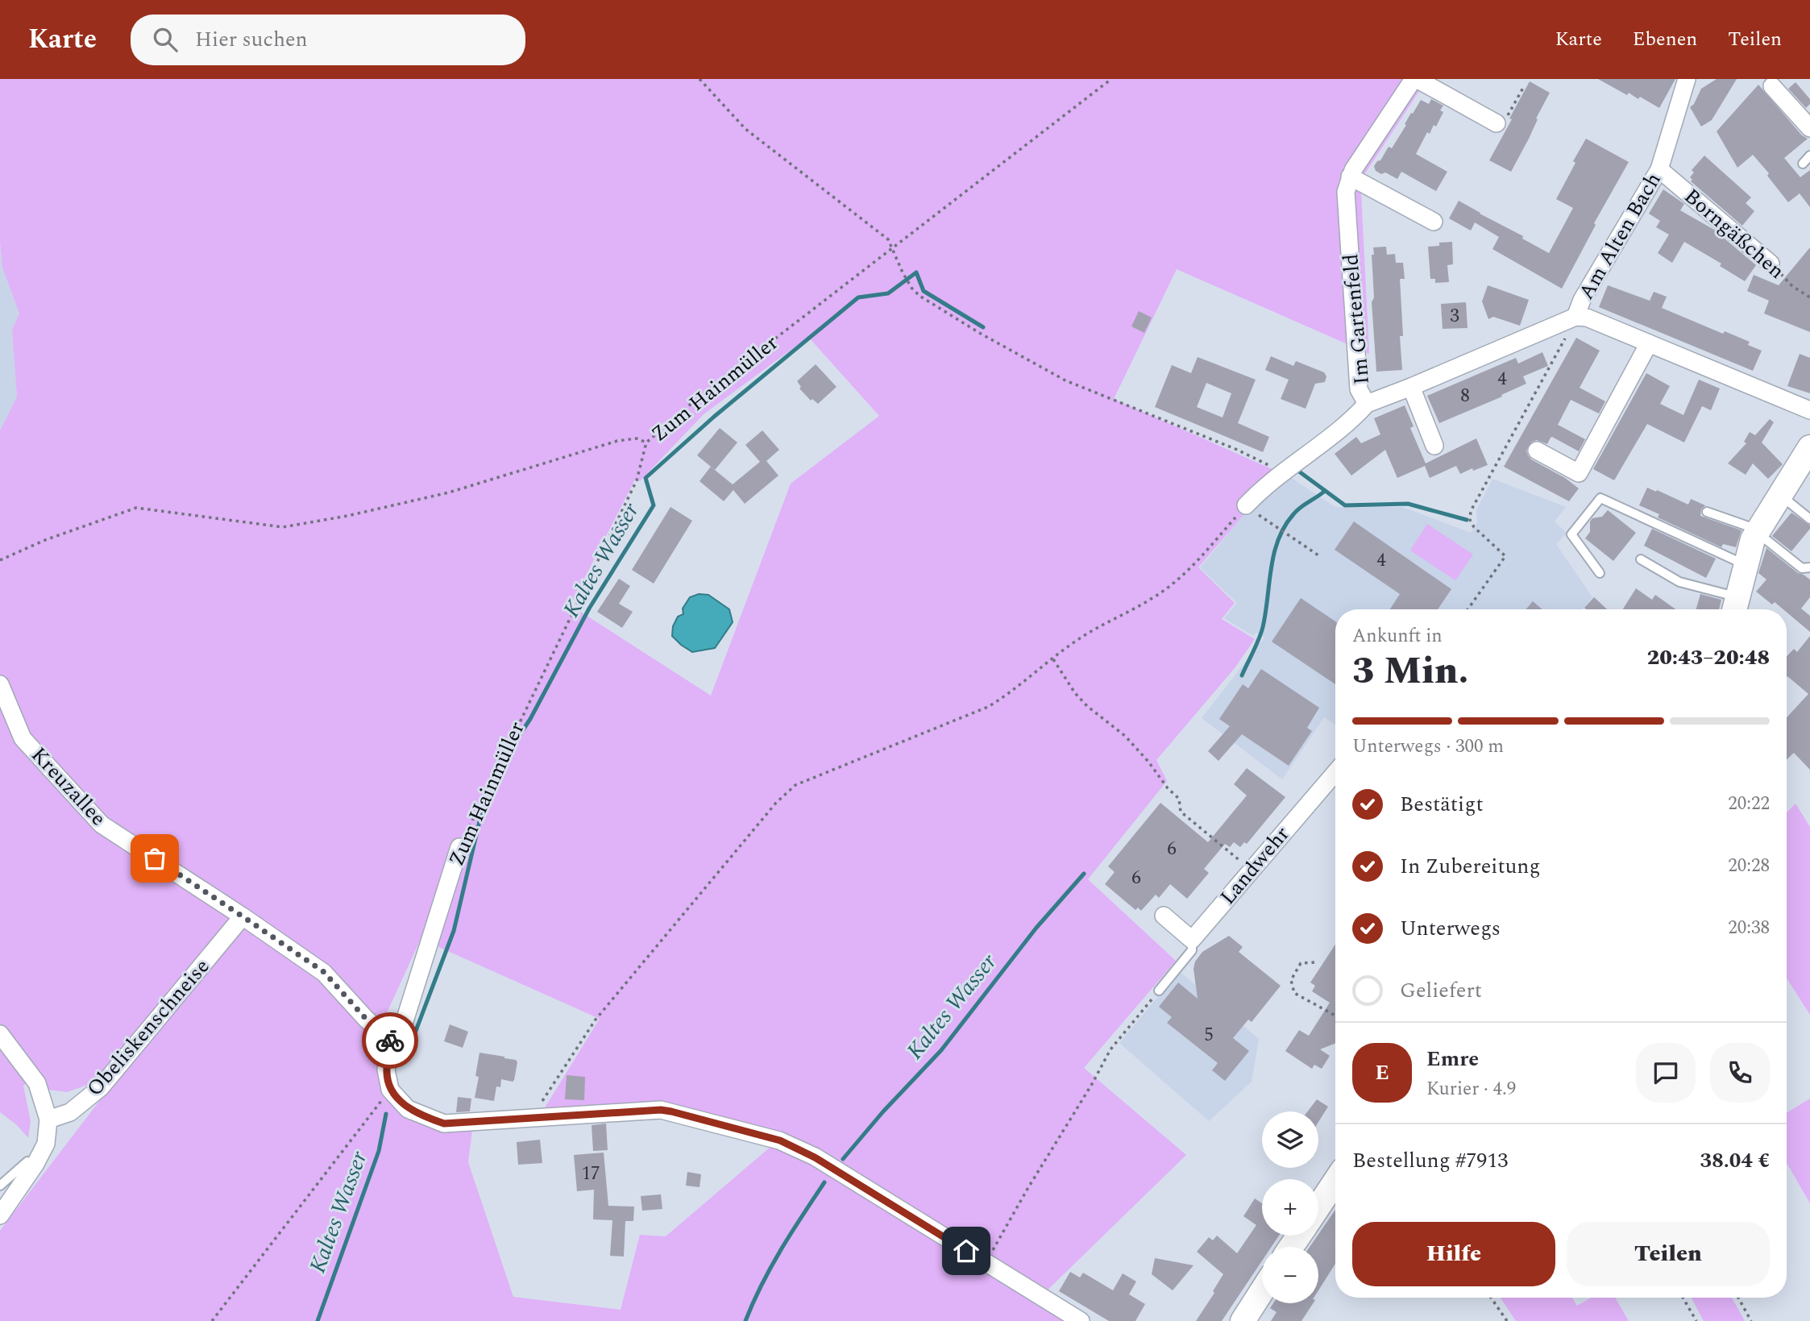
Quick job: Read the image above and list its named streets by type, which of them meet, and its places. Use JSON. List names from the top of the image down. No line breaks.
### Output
{"streets":{"street":["Borngäßchen","Am Alten Bach","Im Gartenfeld","Zum Hainmüller","Kreuzallee","Landwehr","Obeliskenschneise"]},"crossings":[["Borngäßchen","Am Alten Bach"],["Zum Hainmüller","Kreuzallee"],["Kreuzallee","Obeliskenschneise"]],"water":["Kaltes Wasser"],"house_numbers":["3","4","8","4","6","6","5","17"],"page":{"header":"Karte","search":"Hier suchen","nav":["Karte","Ebenen","Teilen"],"heading":["3 Min.","Ankunft in","20:43–20:48"],"panel":["Emre","Kurier · 4.9","Bestellung #7913","38.04 €"],"bar":"Unterwegs · 300 m","list":[["Bestätigt","20:22"],["In Zubereitung","20:28"],["Unterwegs","20:38"],"Geliefert"],"round":"E","map_buttons":["+","−"],"buttons":["Hilfe","Teilen"]}}
